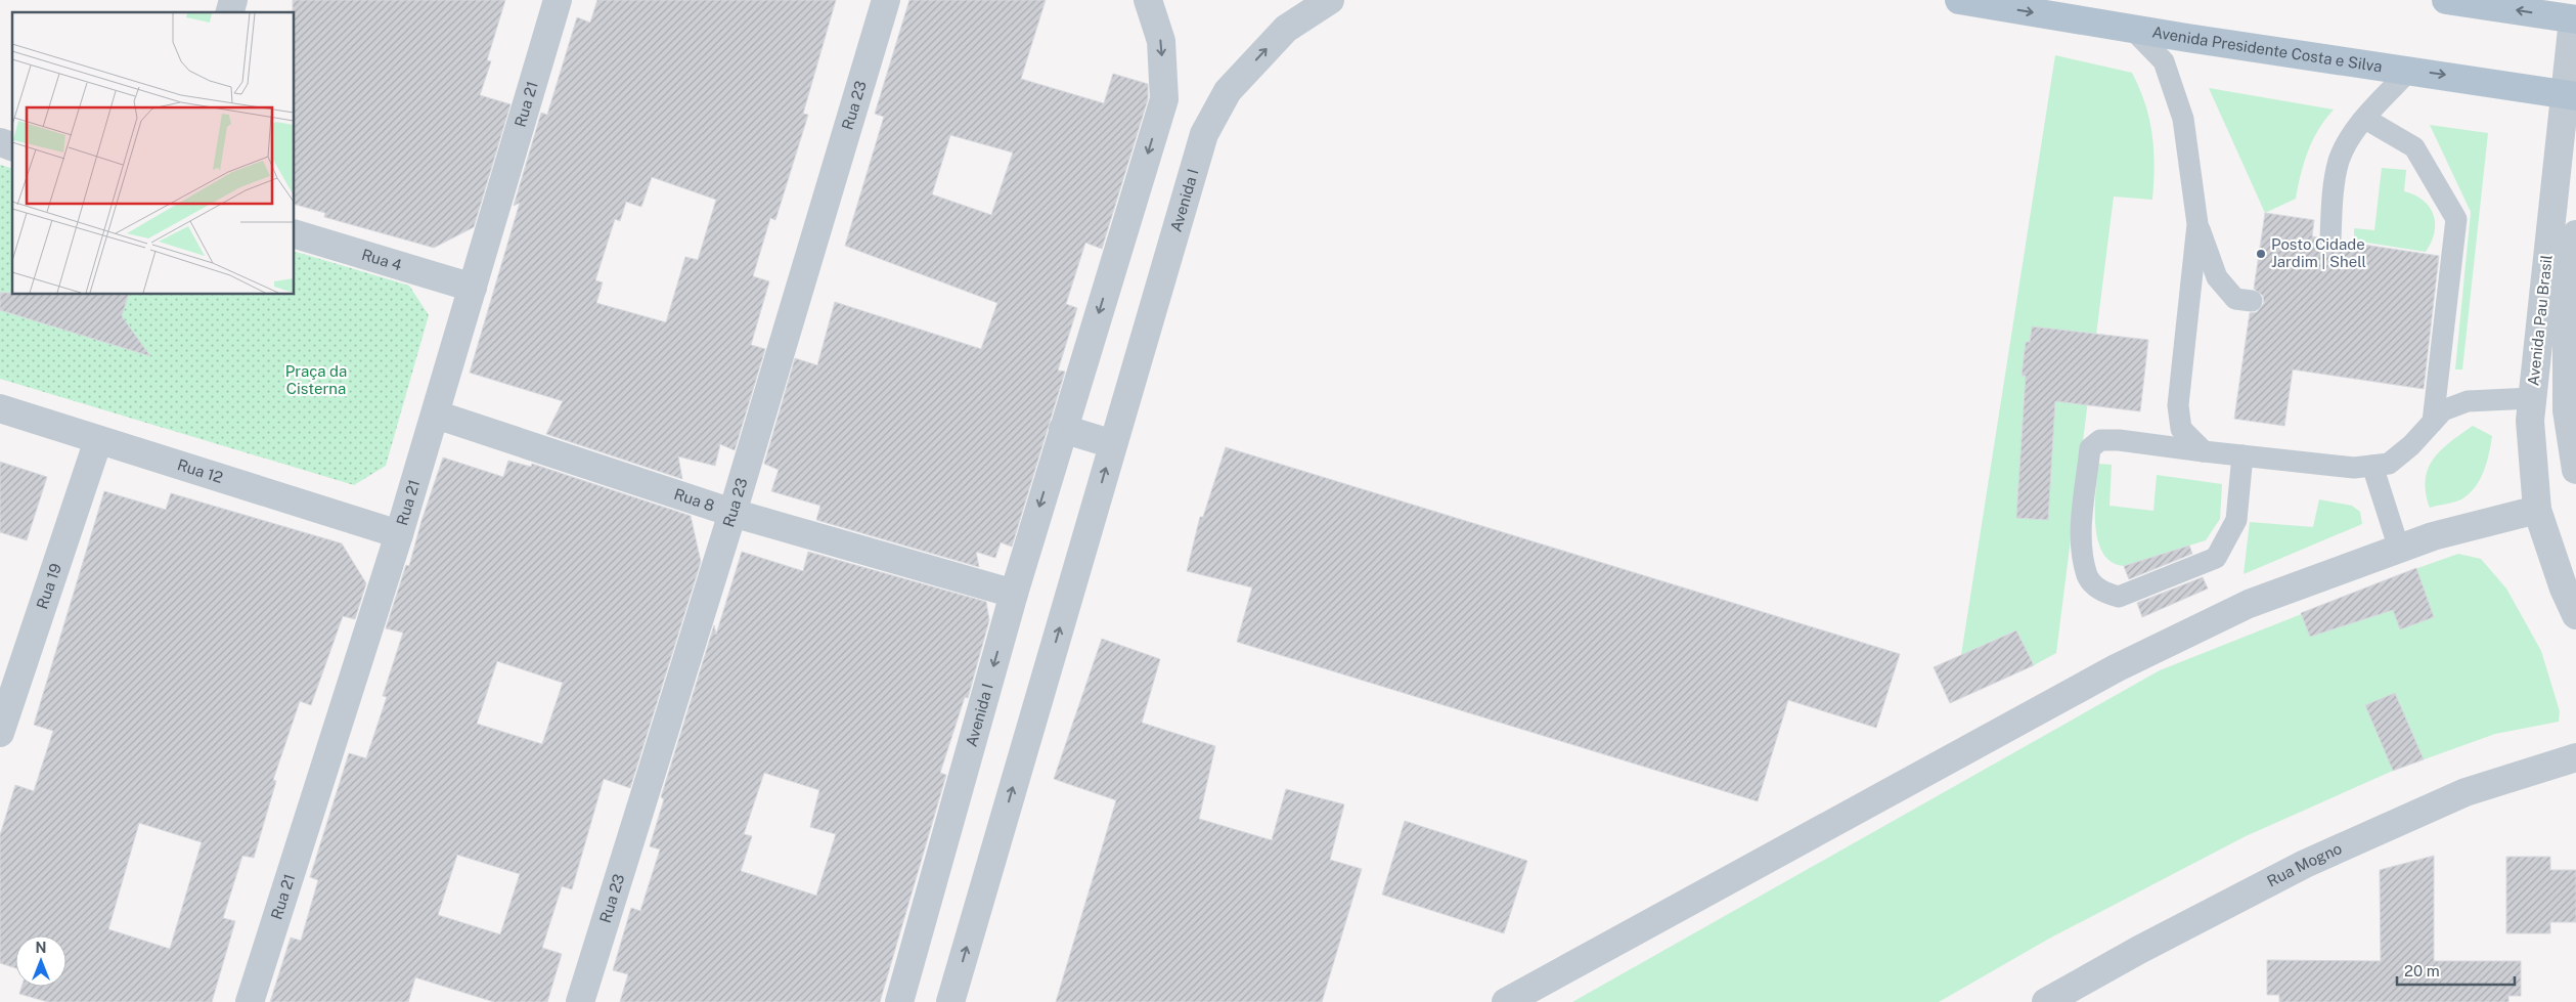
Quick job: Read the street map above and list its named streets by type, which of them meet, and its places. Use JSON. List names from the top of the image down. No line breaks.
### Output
{"streets":{"main road":["Avenida Presidente Costa e Silva"],"street":["Rua 23","Rua 21","Avenida I","Rua 4","Avenida Pau Brasil","Rua 12","Rua 8","Rua 19","Rua Mogno"]},"crossings":[["Avenida Presidente Costa e Silva","Avenida Pau Brasil"],["Rua 23","Rua 8"],["Rua 21","Rua 4"],["Rua 21","Rua 12"],["Rua 21","Rua 8"],["Avenida I","Rua 8"],["Rua 12","Rua 19"]],"parks":["Praça da Cisterna"],"places":["Posto Cidade Jardim | Shell"],"scale_bar":"20 m","north":"top"}
